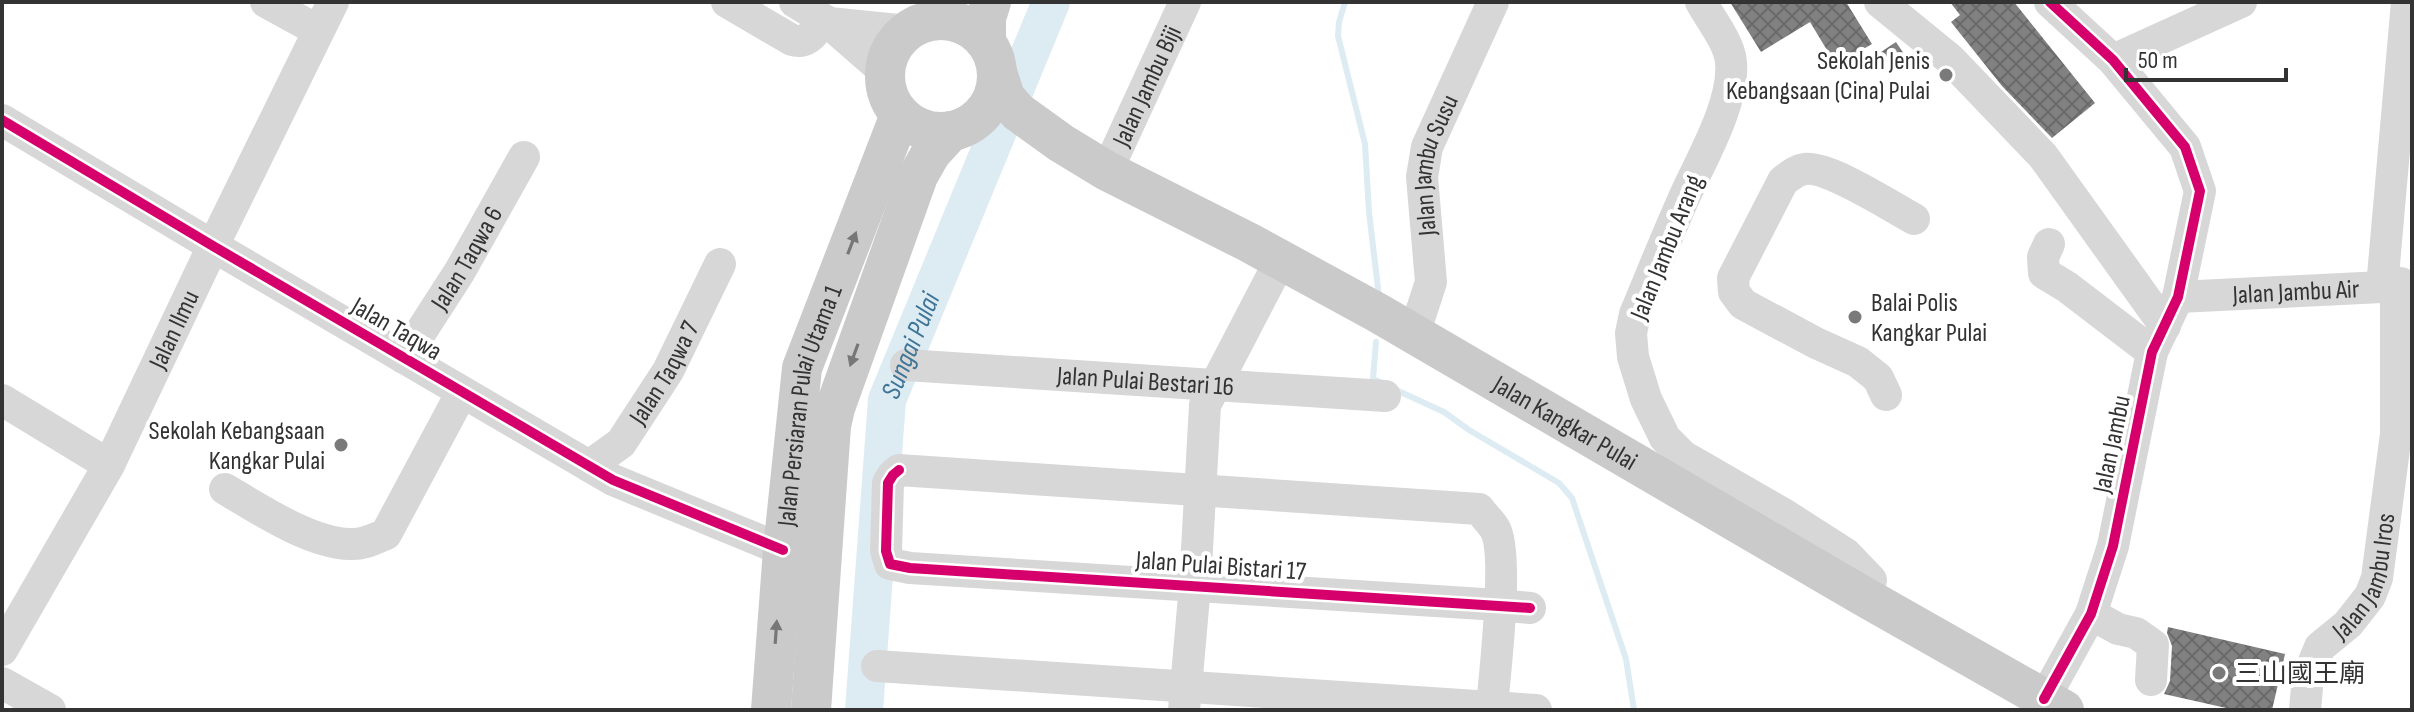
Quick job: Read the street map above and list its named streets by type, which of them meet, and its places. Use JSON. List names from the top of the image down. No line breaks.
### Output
{"streets":{"main road":["Jalan Persiaran Pulai Utama 1","Jalan Kangkar Pulai"],"street":["Jalan Jambu Biji","Jalan Jambu Susu","Jalan Jambu Arang","Jalan Taqwa 6","Jalan Jambu Air","Jalan Taqwa","Jalan Ilmu","Jalan Taqwa 7","Jalan Pulai Bestari 16","Jalan Jambu","Jalan Pulai Bistari 17","Jalan Jambu Iros"]},"crossings":[["Jalan Jambu Biji","Jalan Kangkar Pulai"],["Jalan Jambu Susu","Jalan Kangkar Pulai"],["Jalan Taqwa 6","Jalan Taqwa"],["Jalan Jambu Air","Jalan Jambu"],["Jalan Jambu Air","Jalan Jambu Iros"],["Jalan Taqwa","Jalan Ilmu"],["Jalan Taqwa","Jalan Taqwa 7"],["Jalan Taqwa","Jalan Persiaran Pulai Utama 1"],["Jalan Persiaran Pulai Utama 1","Jalan Kangkar Pulai"],["Jalan Kangkar Pulai","Jalan Jambu"]],"water":["Sungai Pulai"],"places":["Sekolah Jenis Kebangsaan (Cina) Pulai","Balai Polis Kangkar Pulai","Sekolah Kebangsaan Kangkar Pulai","三山國王廟"],"scale_bar":"50 m"}
